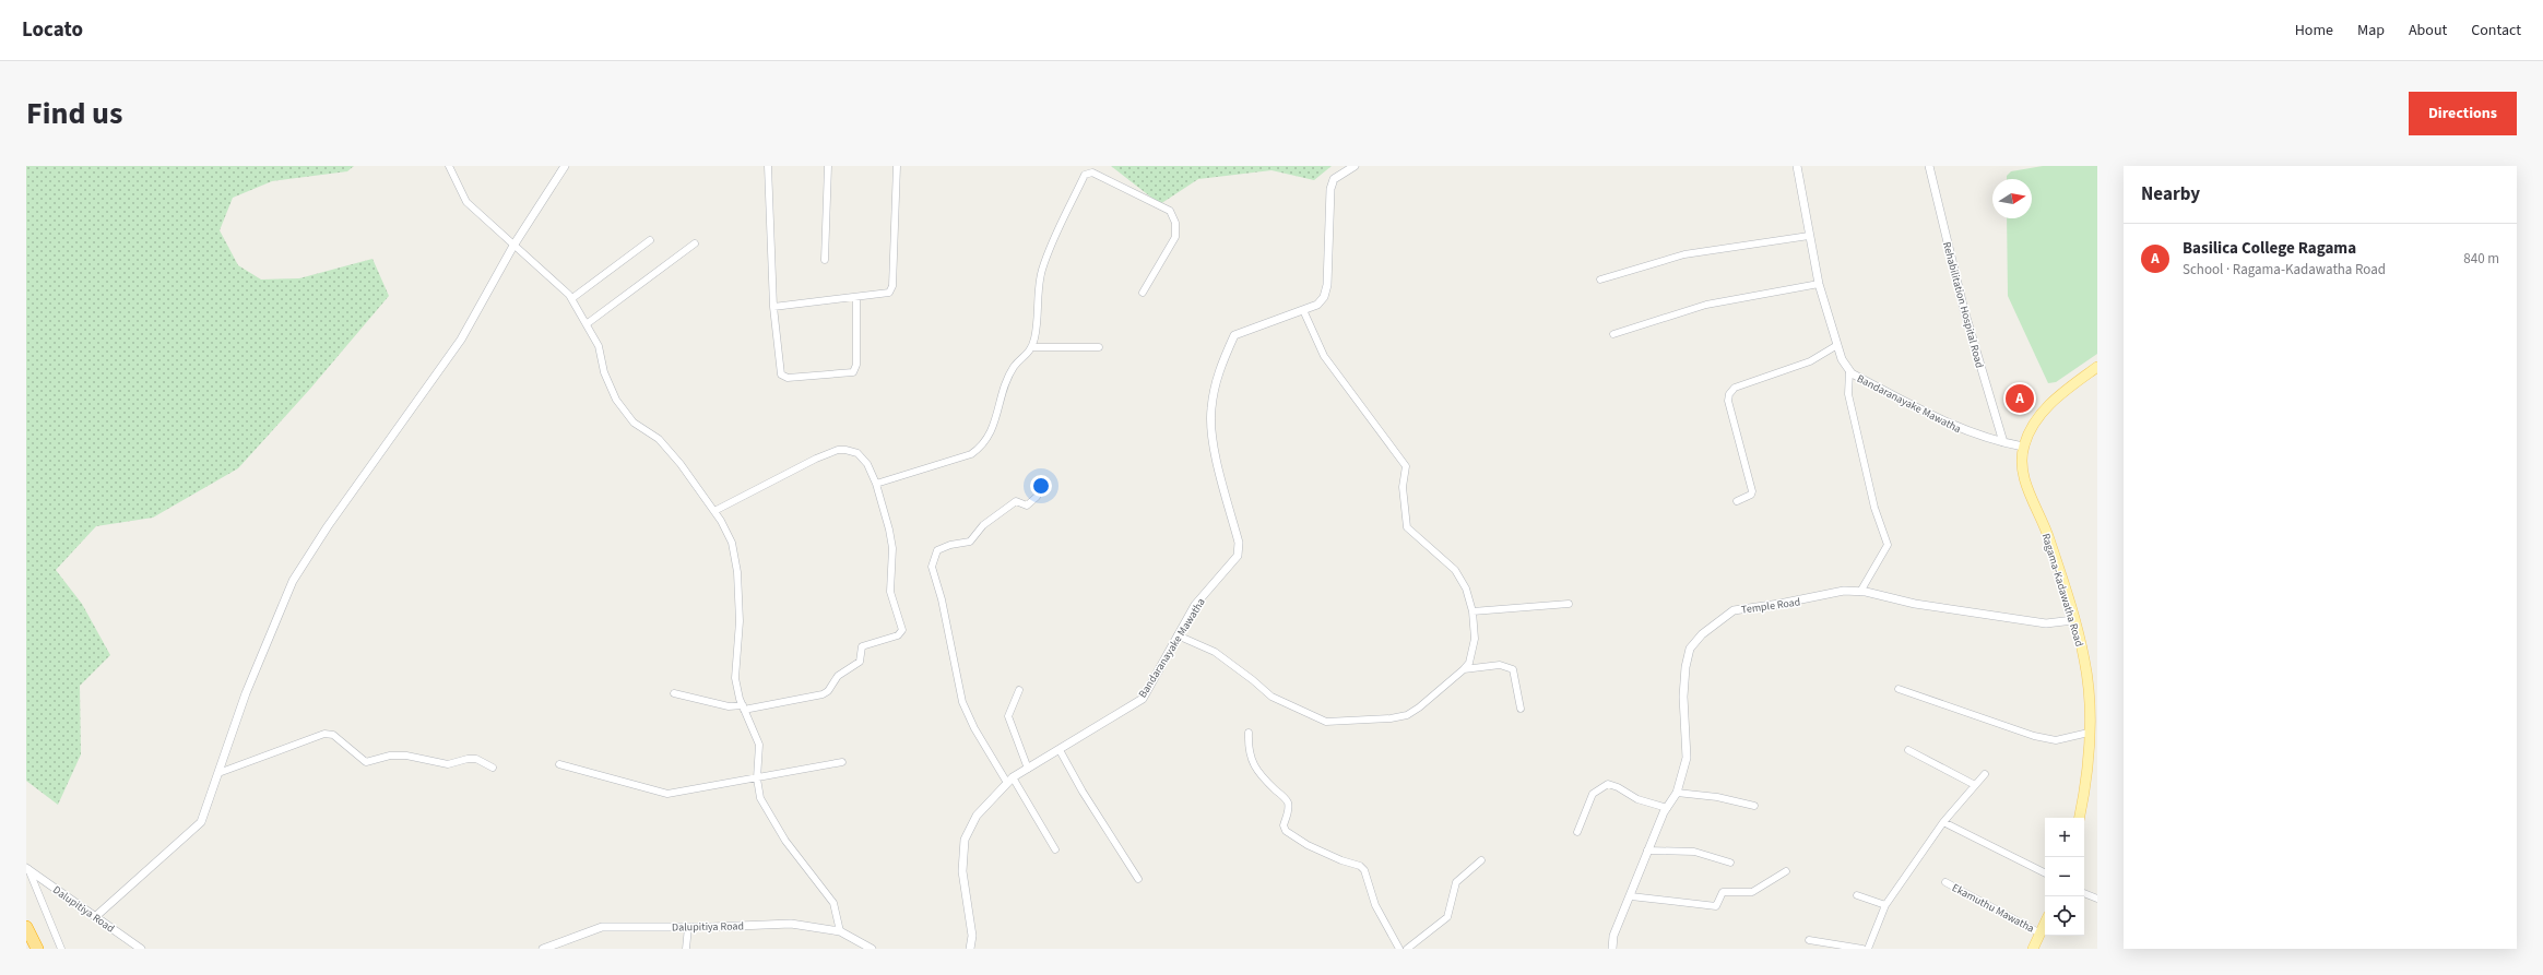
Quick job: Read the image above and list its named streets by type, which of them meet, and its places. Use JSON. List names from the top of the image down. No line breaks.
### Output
{"streets":{"main road":["Ragama-Kadawatha Road"],"street":["Rehabilitation Hospital Road","Bandaranayake Mawatha","Temple Road","Ekamuthu Mawatha","Dalupitiya Road"]},"crossings":[["Rehabilitation Hospital Road","Bandaranayake Mawatha"],["Bandaranayake Mawatha","Ragama-Kadawatha Road"],["Ragama-Kadawatha Road","Temple Road"]],"north":"right","page":{"header":"Locato","nav":["Home","Map","About","Contact"],"title":"Find us","buttons":"Directions","heading":"Nearby","list":[{"mark":"A","name":"Basilica College Ragama","note":"School · Ragama-Kadawatha Road","value":"840 m"}],"pins":"A","map_buttons":["+","−"]}}
